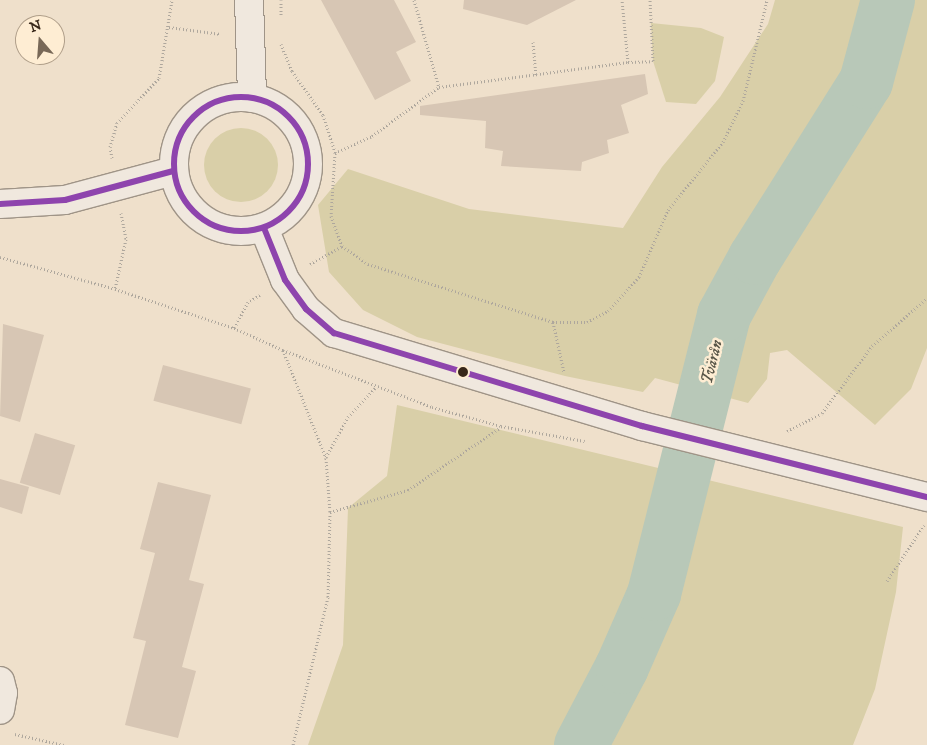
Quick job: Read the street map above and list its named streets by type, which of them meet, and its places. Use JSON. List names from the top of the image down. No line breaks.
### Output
{"water":["Tvärån"],"north":"top"}
